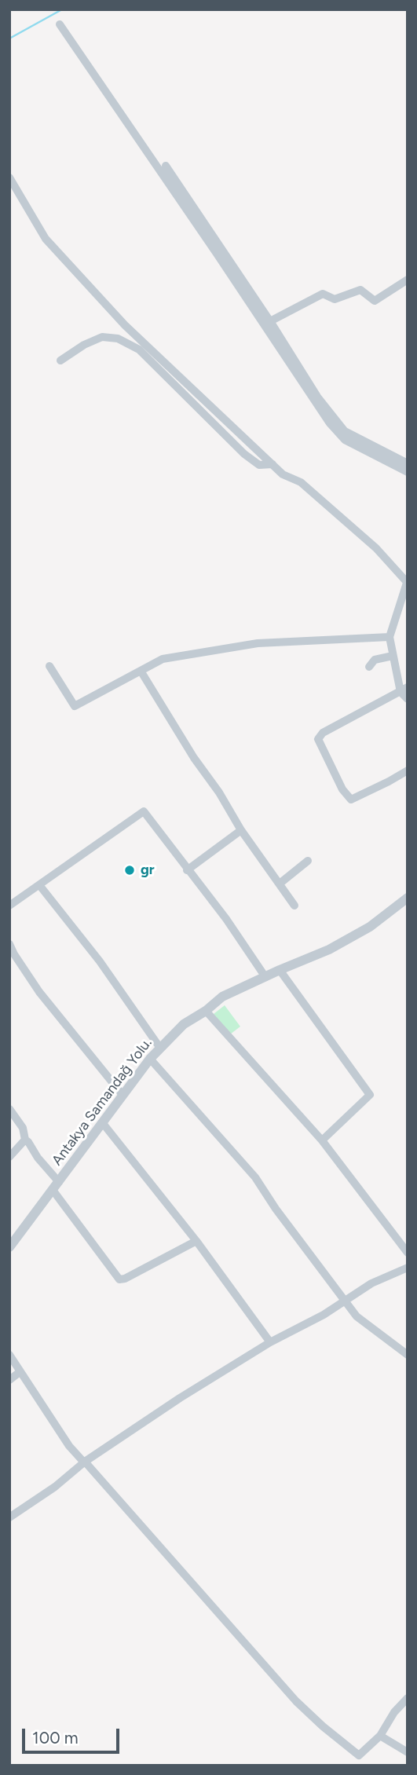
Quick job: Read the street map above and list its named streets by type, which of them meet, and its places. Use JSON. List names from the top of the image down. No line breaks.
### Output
{"streets":{"street":["Antakya Samandağ Yolu."]},"places":["gr"],"scale_bar":"100 m"}
